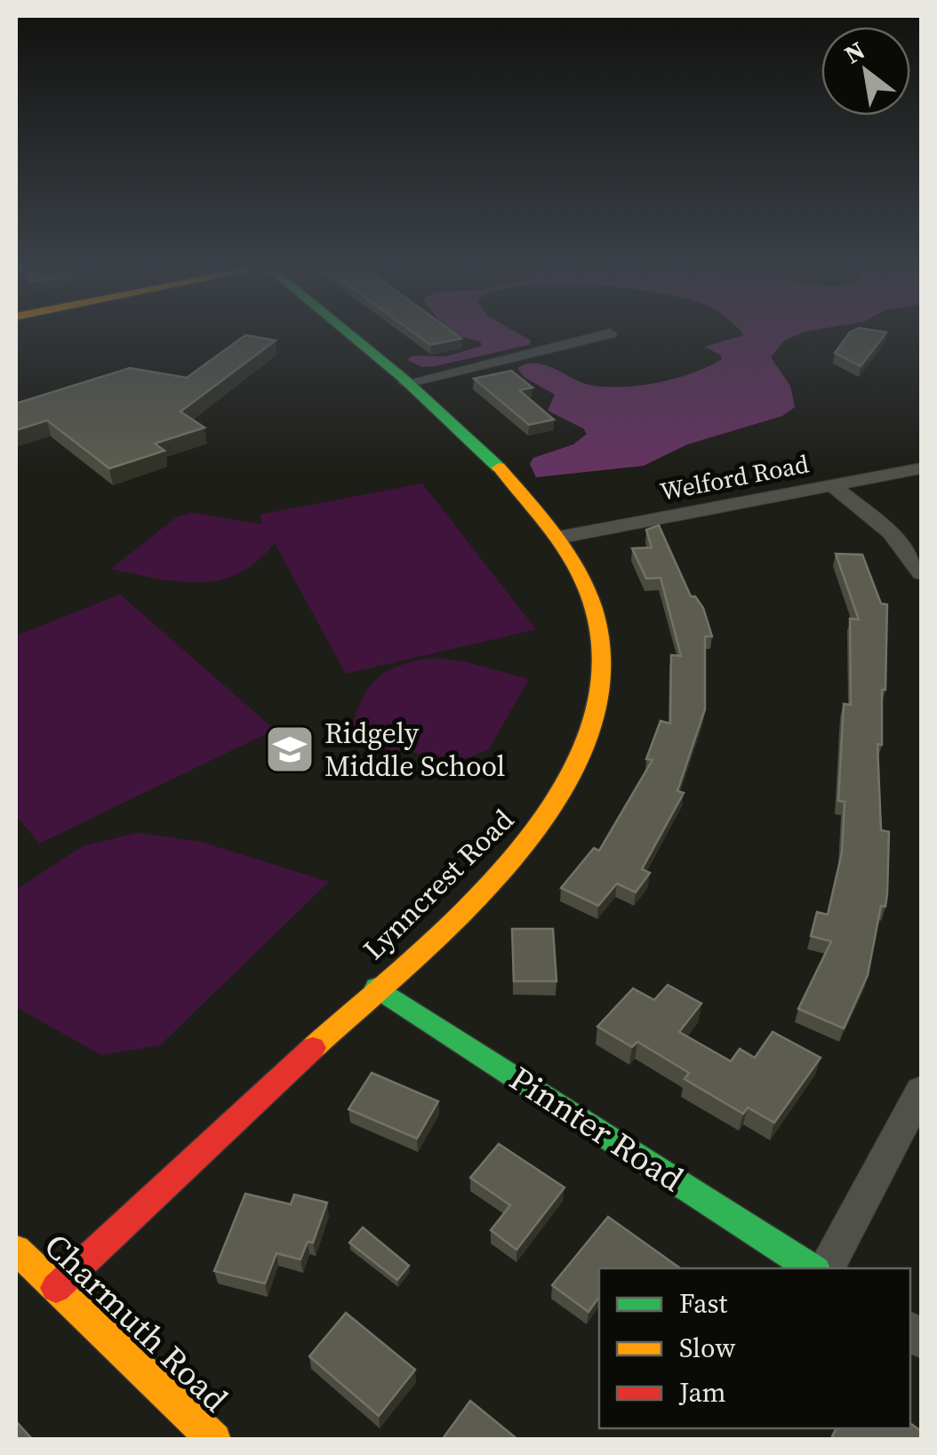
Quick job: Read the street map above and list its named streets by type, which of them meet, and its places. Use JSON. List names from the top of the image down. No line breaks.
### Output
{"streets":{"street":["Welford Road","Lynncrest Road","Pinnter Road","Charmuth Road"]},"crossings":[["Welford Road","Lynncrest Road"],["Lynncrest Road","Pinnter Road"],["Lynncrest Road","Charmuth Road"]],"places":{"school or university":["Ridgely Middle School"]},"legend":["Fast","Slow","Jam"],"north":"top left"}
